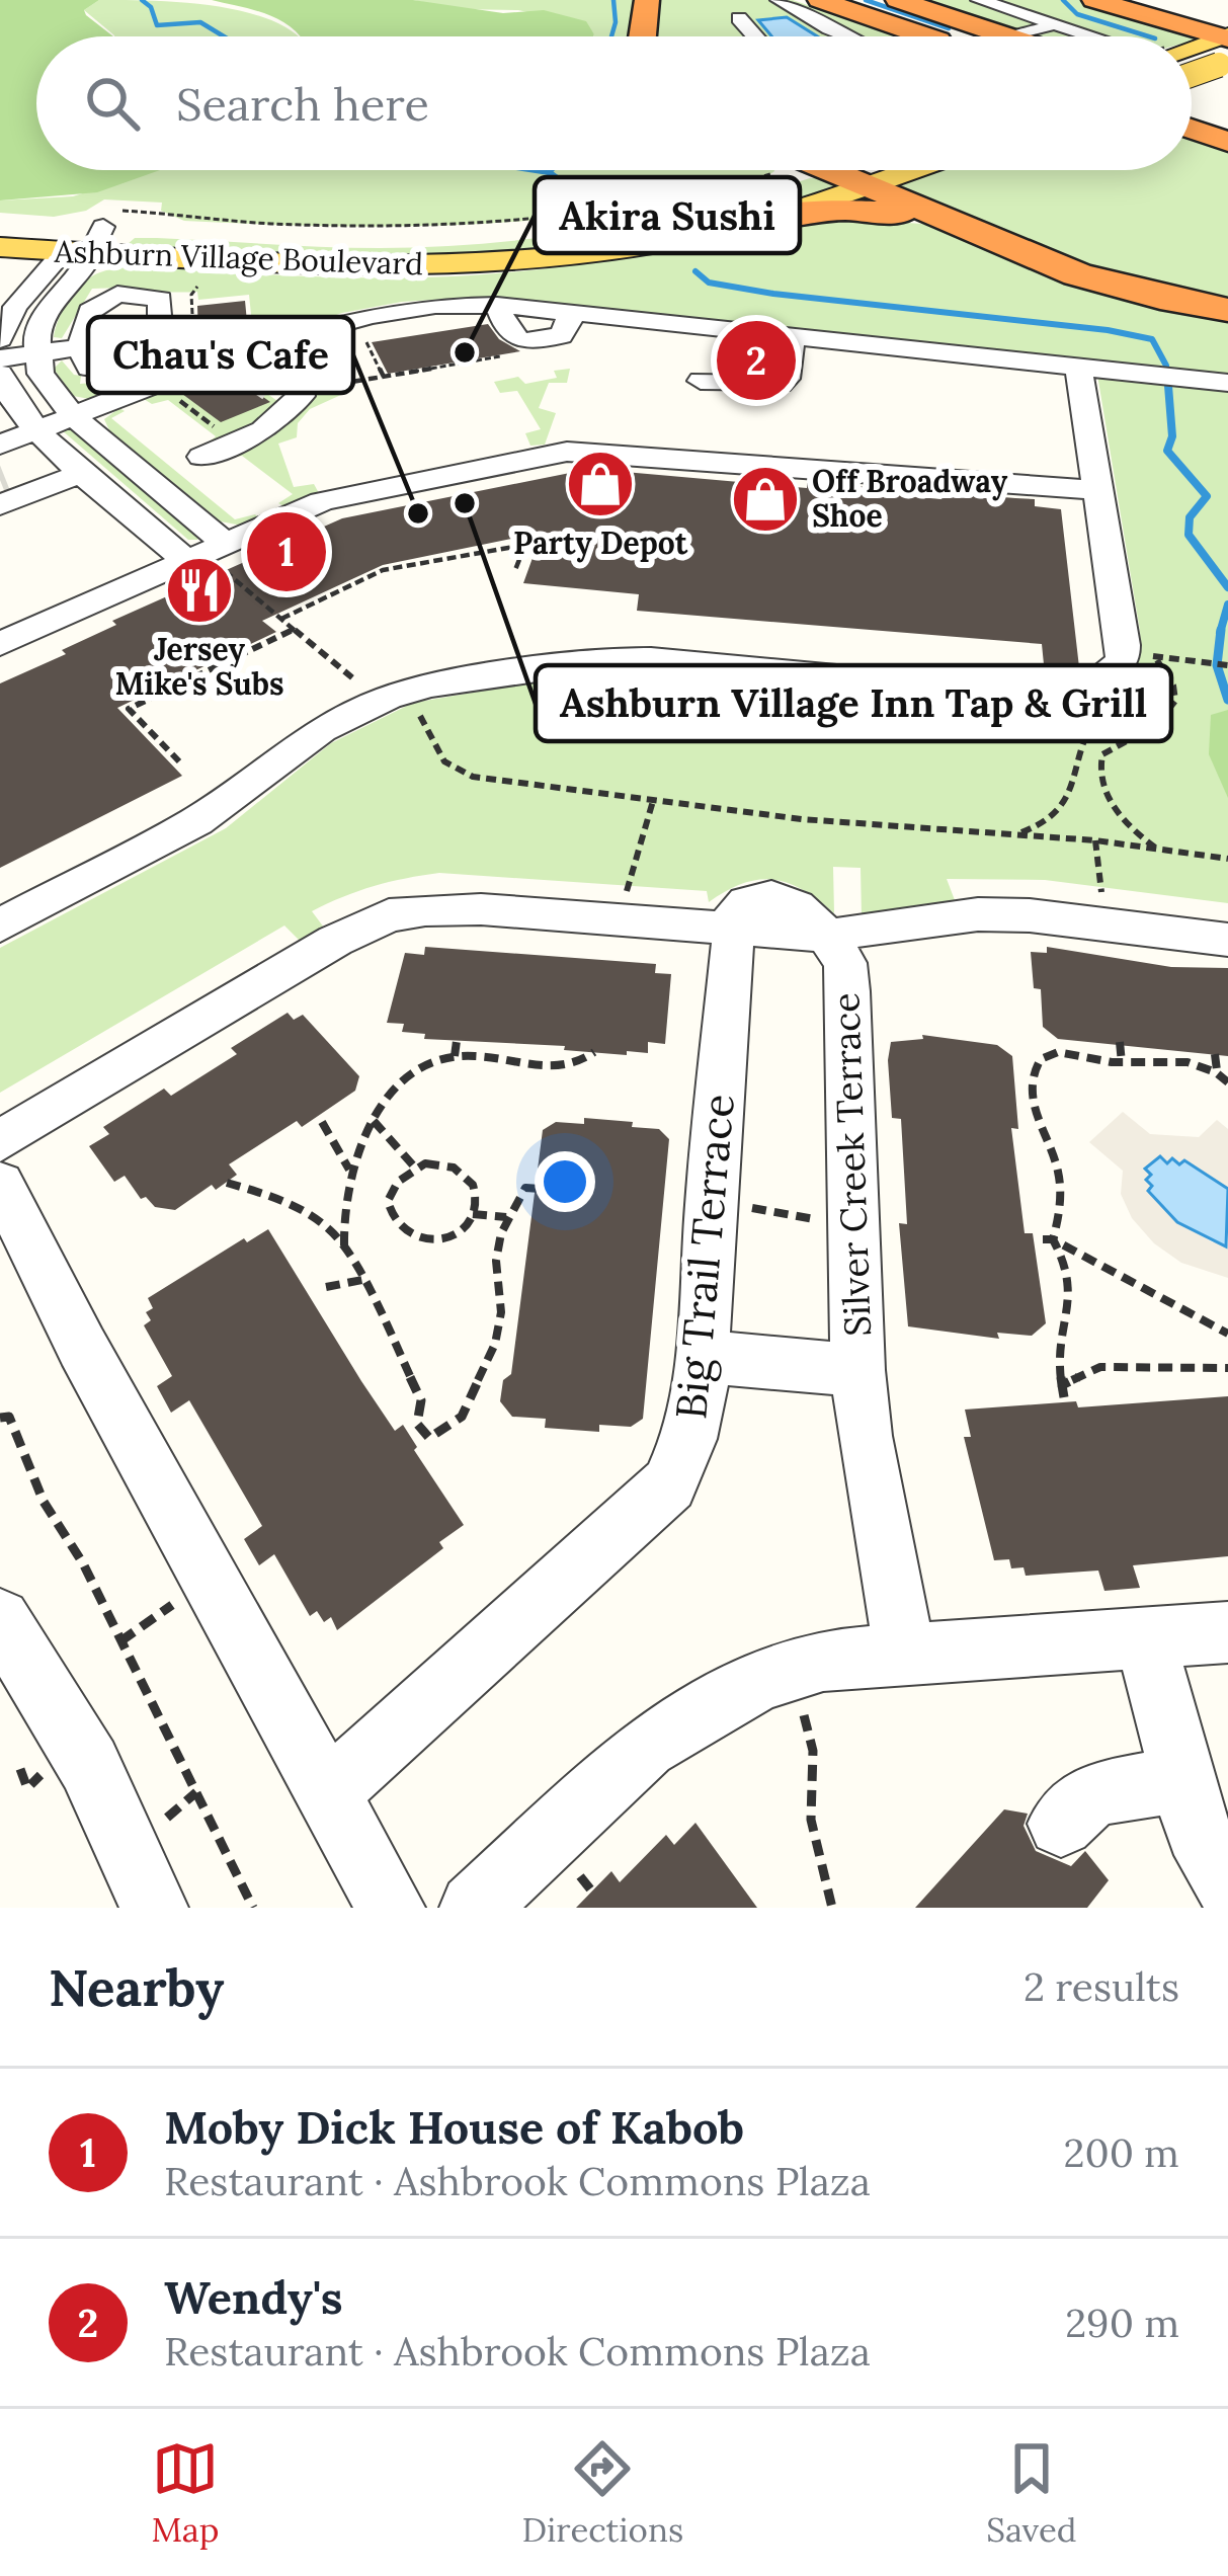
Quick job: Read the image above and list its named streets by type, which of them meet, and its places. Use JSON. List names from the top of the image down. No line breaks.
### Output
{"streets":{"main road":["Ashburn Village Boulevard"],"street":["Silver Creek Terrace","Big Trail Terrace"]},"places":{"other":["Akira Sushi","Ashburn Village Inn Tap & Grill","Chau's Cafe"],"shop":["Party Depot","Off Broadway Shoe"],"restaurant":["Jersey Mike's Subs"]},"page":{"search":"Search here","pins":["2","1"],"heading":["Nearby","2 results"],"list":[{"mark":"1","name":"Moby Dick House of Kabob","note":"Restaurant · Ashbrook Commons Plaza","value":"200 m"},{"mark":"2","name":"Wendy's","note":"Restaurant · Ashbrook Commons Plaza","value":"290 m"}],"nav":["Map","Directions","Saved"]}}
